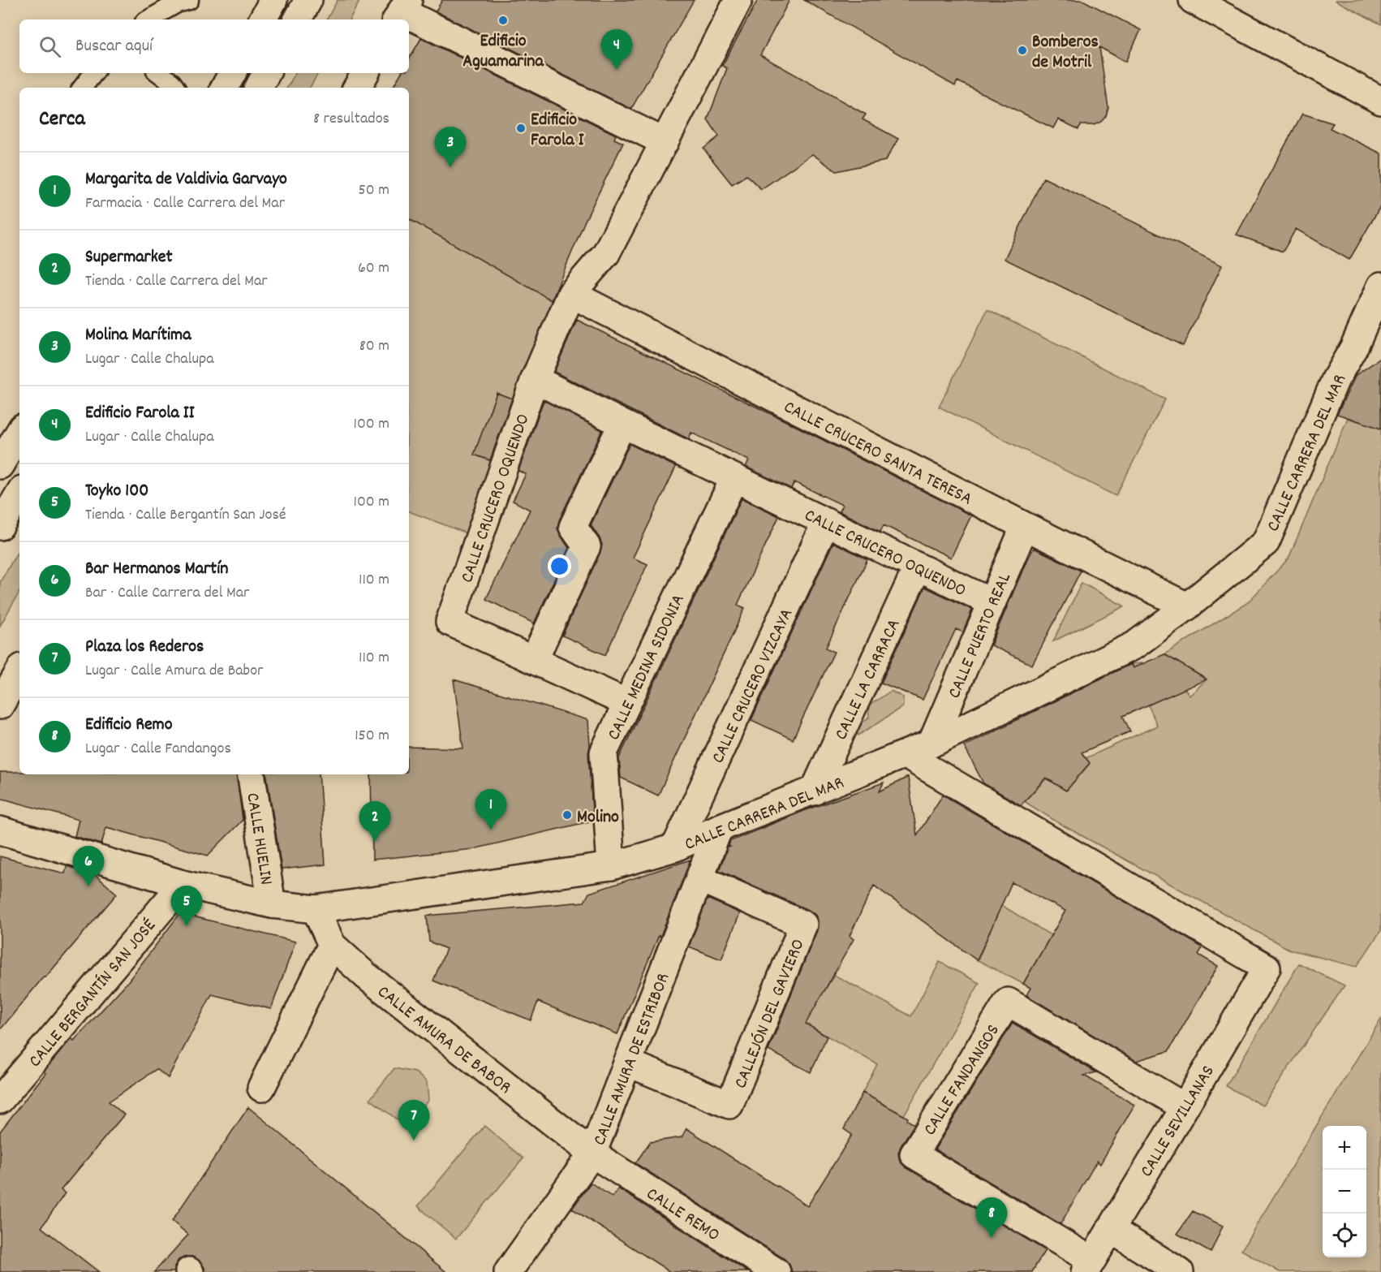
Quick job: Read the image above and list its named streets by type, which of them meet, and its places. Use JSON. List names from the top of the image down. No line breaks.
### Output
{"streets":{"main road":["CALLE CRUCERO SANTA TERESA","CALLE CARRERA DEL MAR","CALLE CRUCERO OQUENDO","CALLE PUERTO REAL","CALLE MEDINA SIDONIA","CALLE LA CARRACA","CALLE CRUCERO VIZCAYA","CALLE HUELIN","CALLE BERGANTÍN SAN JOSÉ","CALLEJÓN DEL GAVIERO","CALLE AMURA DE BABOR","CALLE AMURA DE ESTRIBOR","CALLE FANDANGOS","CALLE SEVILLANAS","CALLE REMO"]},"crossings":[["CALLE CRUCERO SANTA TERESA","CALLE CARRERA DEL MAR"],["CALLE CRUCERO SANTA TERESA","CALLE PUERTO REAL"],["CALLE CARRERA DEL MAR","CALLE PUERTO REAL"],["CALLE CARRERA DEL MAR","CALLE MEDINA SIDONIA"],["CALLE CARRERA DEL MAR","CALLE LA CARRACA"],["CALLE CARRERA DEL MAR","CALLE CRUCERO VIZCAYA"],["CALLE CARRERA DEL MAR","CALLE HUELIN"],["CALLE CARRERA DEL MAR","CALLE BERGANTÍN SAN JOSÉ"],["CALLE CARRERA DEL MAR","CALLE AMURA DE BABOR"],["CALLE CARRERA DEL MAR","CALLE AMURA DE ESTRIBOR"],["CALLE CARRERA DEL MAR","CALLE SEVILLANAS"],["CALLE CRUCERO OQUENDO","CALLE PUERTO REAL"],["CALLE CRUCERO OQUENDO","CALLE MEDINA SIDONIA"],["CALLE CRUCERO OQUENDO","CALLE LA CARRACA"],["CALLE CRUCERO OQUENDO","CALLE CRUCERO VIZCAYA"],["CALLEJÓN DEL GAVIERO","CALLE AMURA DE ESTRIBOR"],["CALLE AMURA DE BABOR","CALLE AMURA DE ESTRIBOR"],["CALLE AMURA DE BABOR","CALLE REMO"],["CALLE AMURA DE ESTRIBOR","CALLE REMO"],["CALLE FANDANGOS","CALLE SEVILLANAS"]],"places":["Edificio Aguamarina","Bomberos de Motril","Edificio Farola I","Molino"],"page":{"search":"Buscar aquí","pins":["4","3","1","2","6","5","7","8"],"heading":["Cerca","8 resultados"],"list":[{"mark":"1","name":"Margarita de Valdivia Garvayo","note":"Farmacia · Calle Carrera del Mar","value":"50 m"},{"mark":"2","name":"Supermarket","note":"Tienda · Calle Carrera del Mar","value":"60 m"},{"mark":"3","name":"Molina Marítima","note":"Lugar · Calle Chalupa","value":"80 m"},{"mark":"4","name":"Edificio Farola II","note":"Lugar · Calle Chalupa","value":"100 m"},{"mark":"5","name":"Toyko 100","note":"Tienda · Calle Bergantín San José","value":"100 m"},{"mark":"6","name":"Bar Hermanos Martín","note":"Bar · Calle Carrera del Mar","value":"110 m"},{"mark":"7","name":"Plaza los Rederos","note":"Lugar · Calle Amura de Babor","value":"110 m"},{"mark":"8","name":"Edificio Remo","note":"Lugar · Calle Fandangos","value":"150 m"}],"map_buttons":["+","−"]}}
